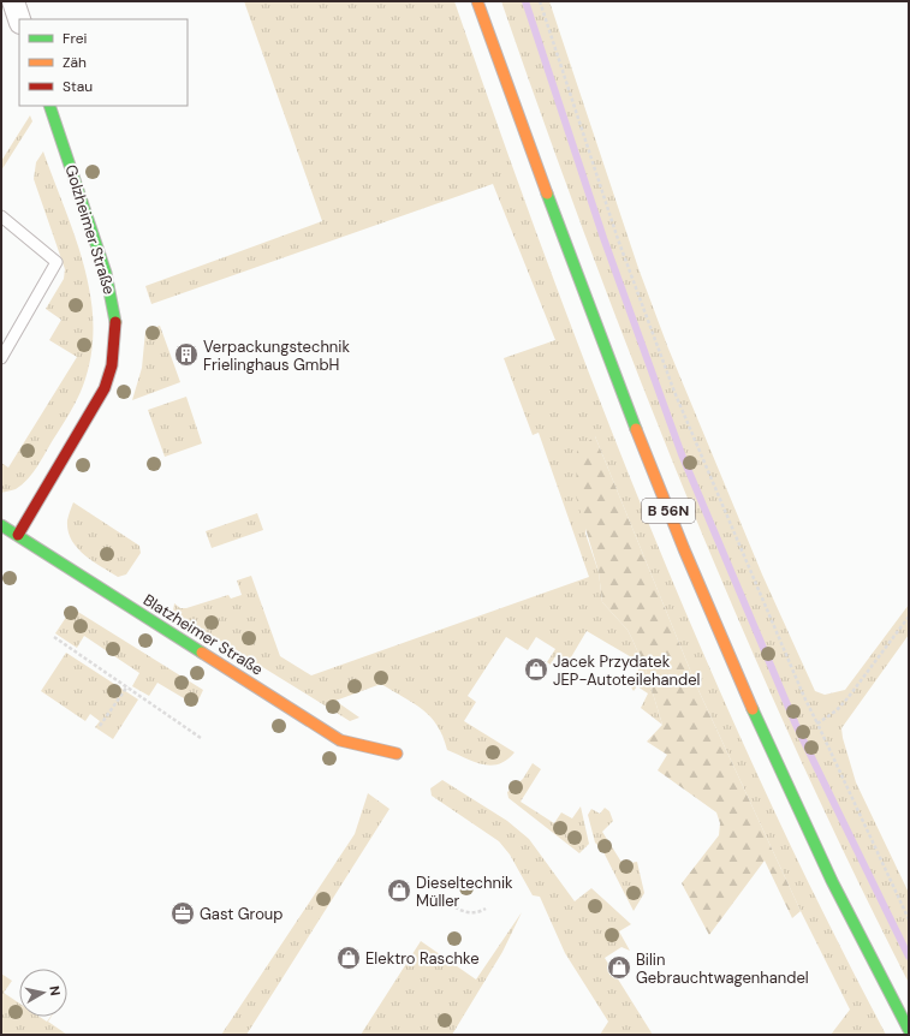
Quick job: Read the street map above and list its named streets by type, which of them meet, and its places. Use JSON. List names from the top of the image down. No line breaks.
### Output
{"streets":{"main road":["Golzheimer Straße","B 56N","Blatzheimer Straße"]},"crossings":[["Golzheimer Straße","Blatzheimer Straße"]],"places":{"building":["Verpackungstechnik Frielinghaus GmbH"],"shop":["Jacek Przydatek JEP-Autoteilehandel","Dieseltechnik Müller","Elektro Raschke","Bilin Gebrauchtwagenhandel"],"office":["Gast Group"]},"legend":["Frei","Zäh","Stau"],"north":"right"}
